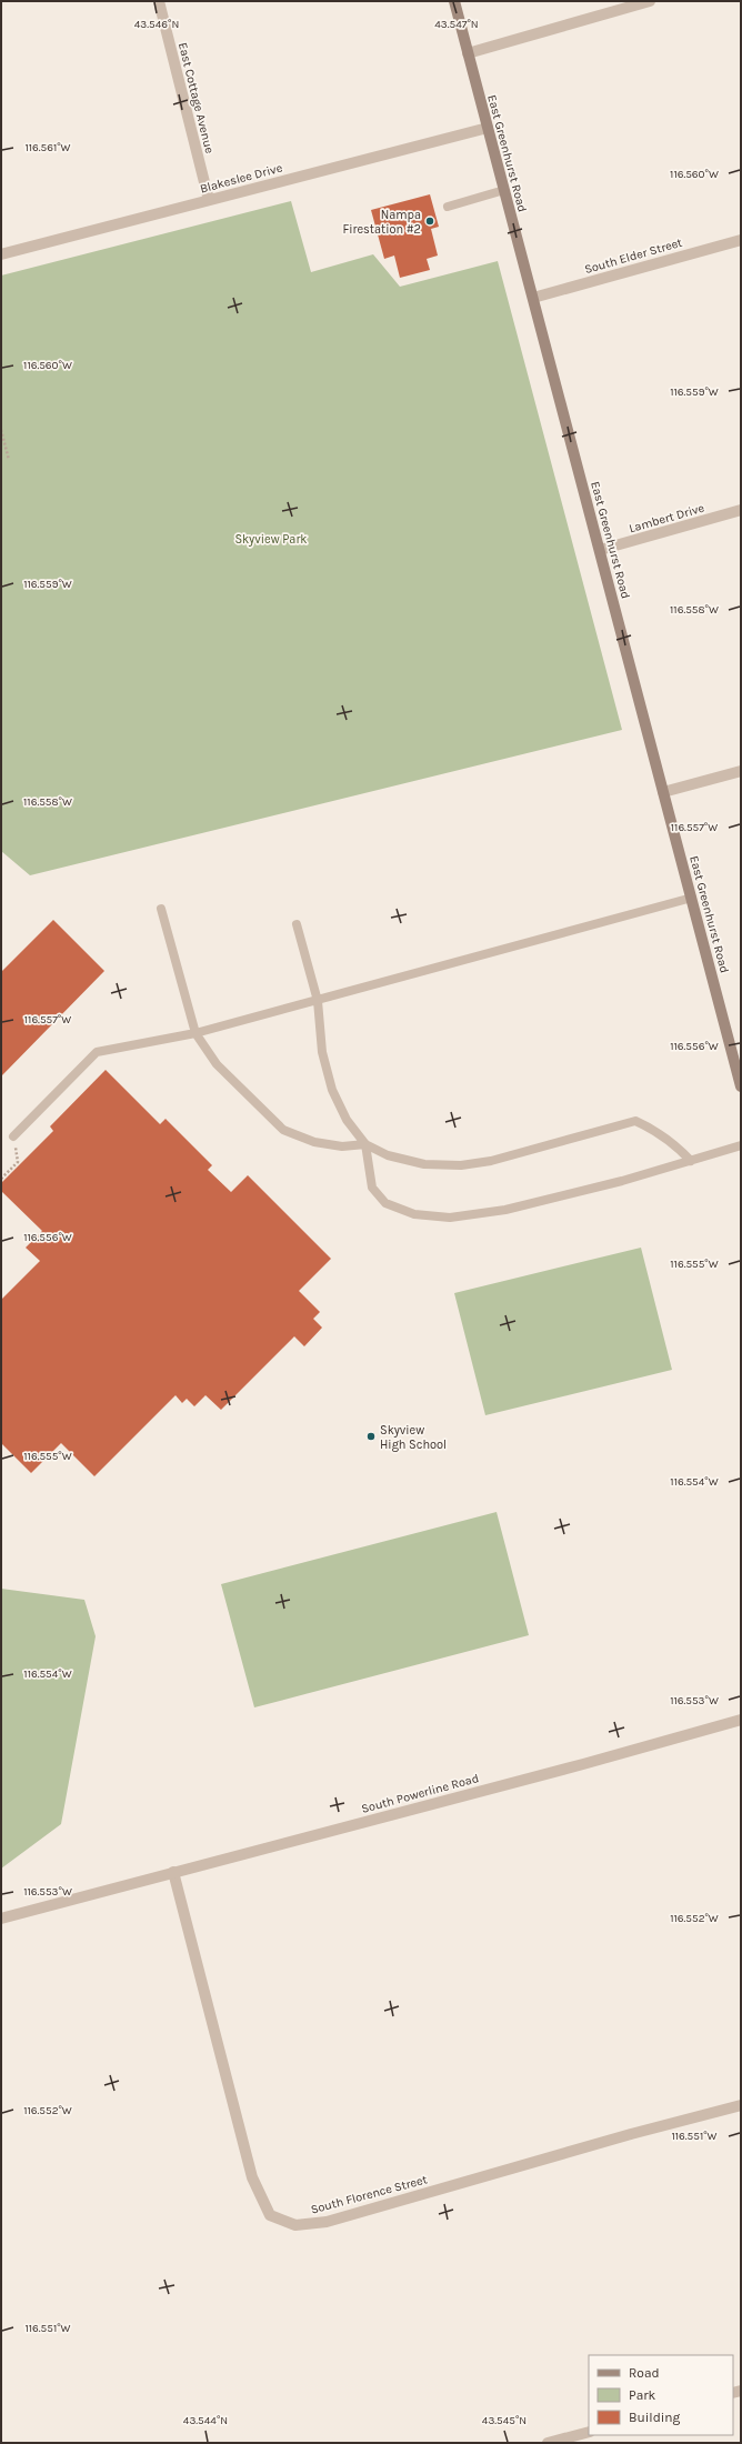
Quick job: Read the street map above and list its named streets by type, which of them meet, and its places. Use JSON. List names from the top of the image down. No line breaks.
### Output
{"streets":{"main road":["East Greenhurst Road"],"street":["East Cottage Avenue","Blakeslee Drive","South Elder Street","Lambert Drive","South Powerline Road","South Florence Street"]},"crossings":[["East Cottage Avenue","Blakeslee Drive"],["East Greenhurst Road","Blakeslee Drive"],["East Greenhurst Road","South Elder Street"],["East Greenhurst Road","Lambert Drive"],["South Powerline Road","South Florence Street"]],"parks":["Skyview Park"],"places":["Nampa Firestation #2","Skyview High School"],"legend":["Road","Park","Building"],"coordinates":["43.546°N","43.547°N","116.561°W","116.560°W","116.559°W","116.558°W","116.557°W","116.556°W","116.555°W","116.554°W","116.553°W","116.552°W","116.551°W","43.544°N","43.545°N"]}
